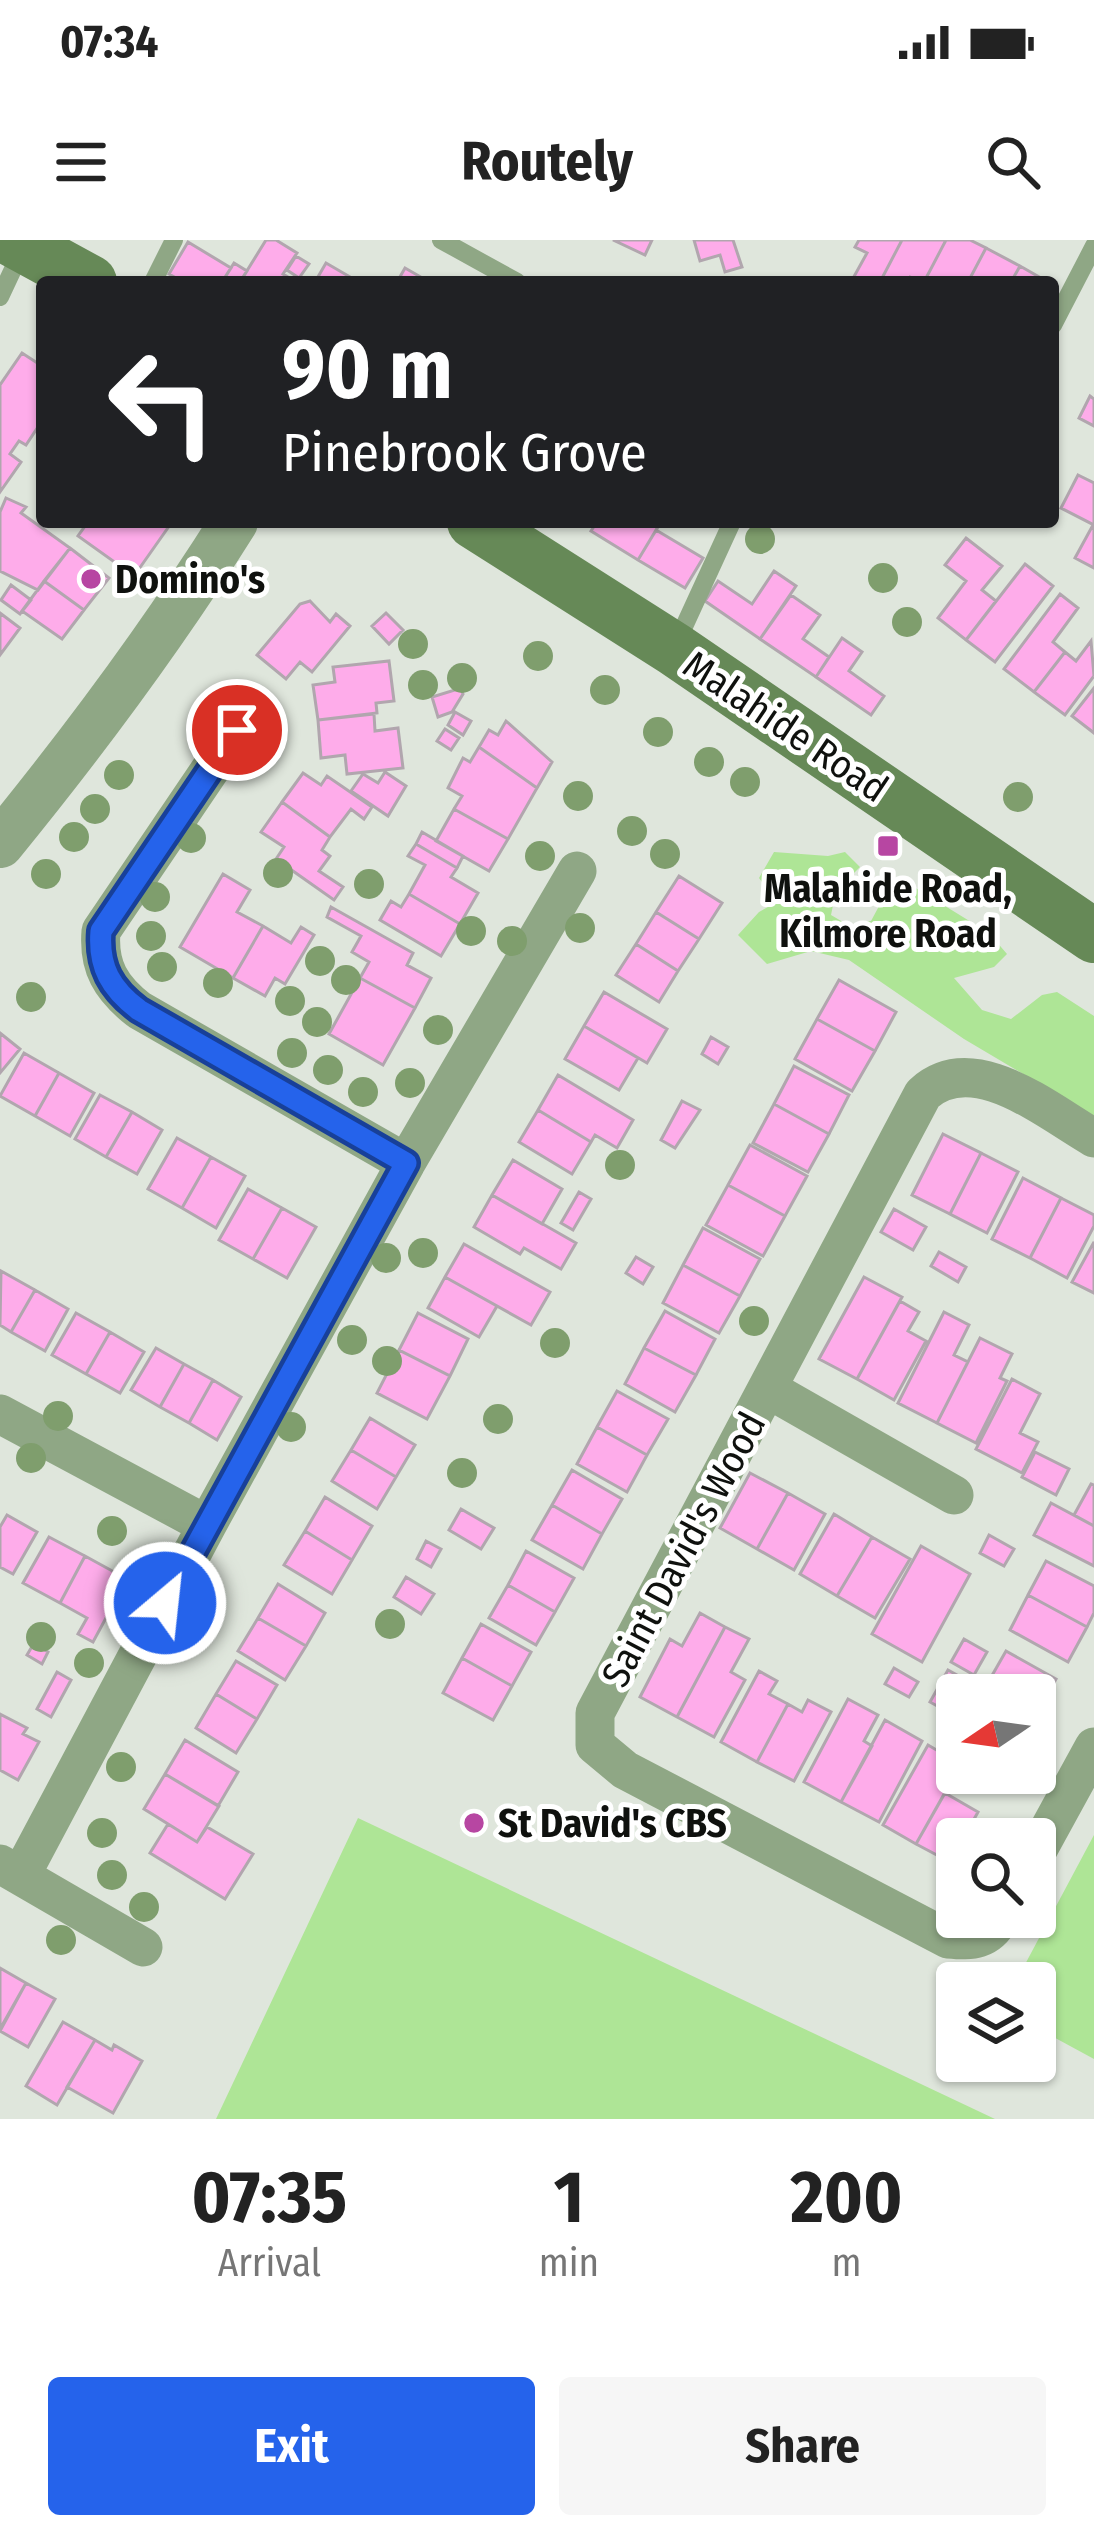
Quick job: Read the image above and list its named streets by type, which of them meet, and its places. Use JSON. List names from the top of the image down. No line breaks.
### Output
{"streets":{"main road":["Malahide Road"],"street":["Saint David's Wood"]},"places":{"other":["Domino's","St David's CBS"],"transit":["Malahide Road, Kilmore Road"]},"north":"left","page":{"status":"07:34","header":"Routely","turn":["90 m","Pinebrook Grove"],"eta":["07:35","Arrival","1","min","200","m"],"buttons":["Exit","Share"]}}
